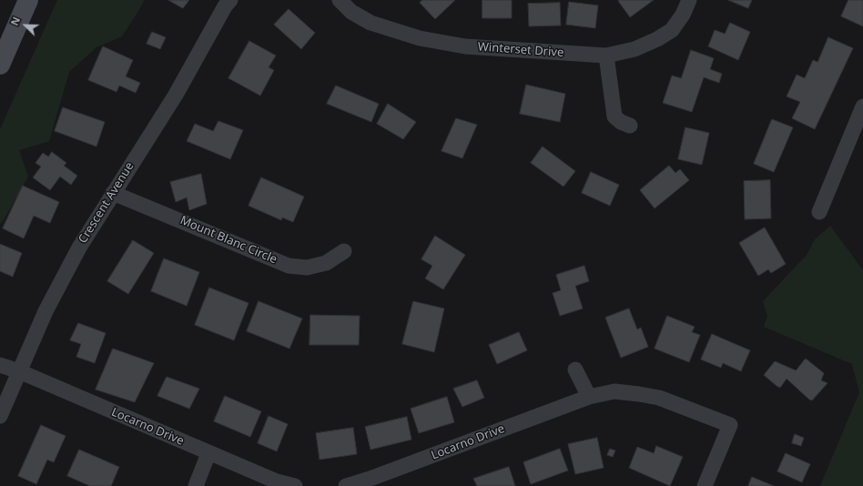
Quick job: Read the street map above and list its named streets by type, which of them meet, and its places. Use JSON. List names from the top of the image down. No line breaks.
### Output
{"streets":{"street":["Winterset Drive","Crescent Avenue","Mount Blanc Circle","Locarno Drive"]},"crossings":[["Crescent Avenue","Mount Blanc Circle"],["Crescent Avenue","Locarno Drive"]],"north":"top left"}
